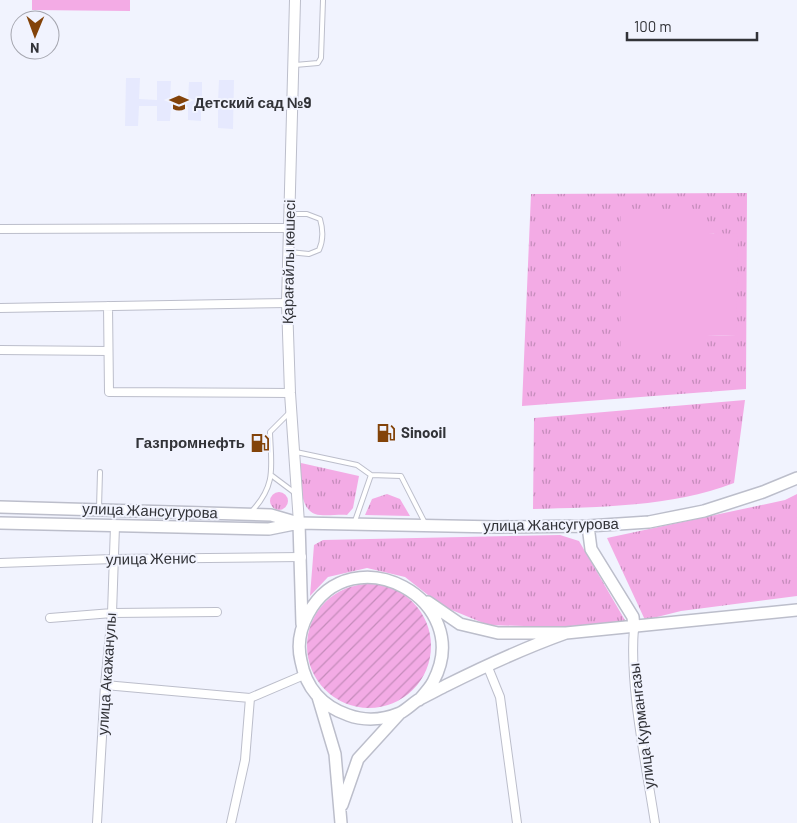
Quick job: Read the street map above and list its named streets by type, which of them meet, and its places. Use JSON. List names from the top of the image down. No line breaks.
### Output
{"streets":{"main road":["улица Жансугурова"],"street":["Қарағайлы көшесі","улица Женис","улица Акажанулы","улица Курмангазы"]},"crossings":[["Қарағайлы көшесі","улица Жансугурова"],["улица Жансугурова","улица Акажанулы"],["улица Женис","улица Акажанулы"]],"places":{"school or university":["Детский сад №9"],"fuel station":["Sinooil","Газпромнефть"]},"scale_bar":"100 m","north":"bottom"}
